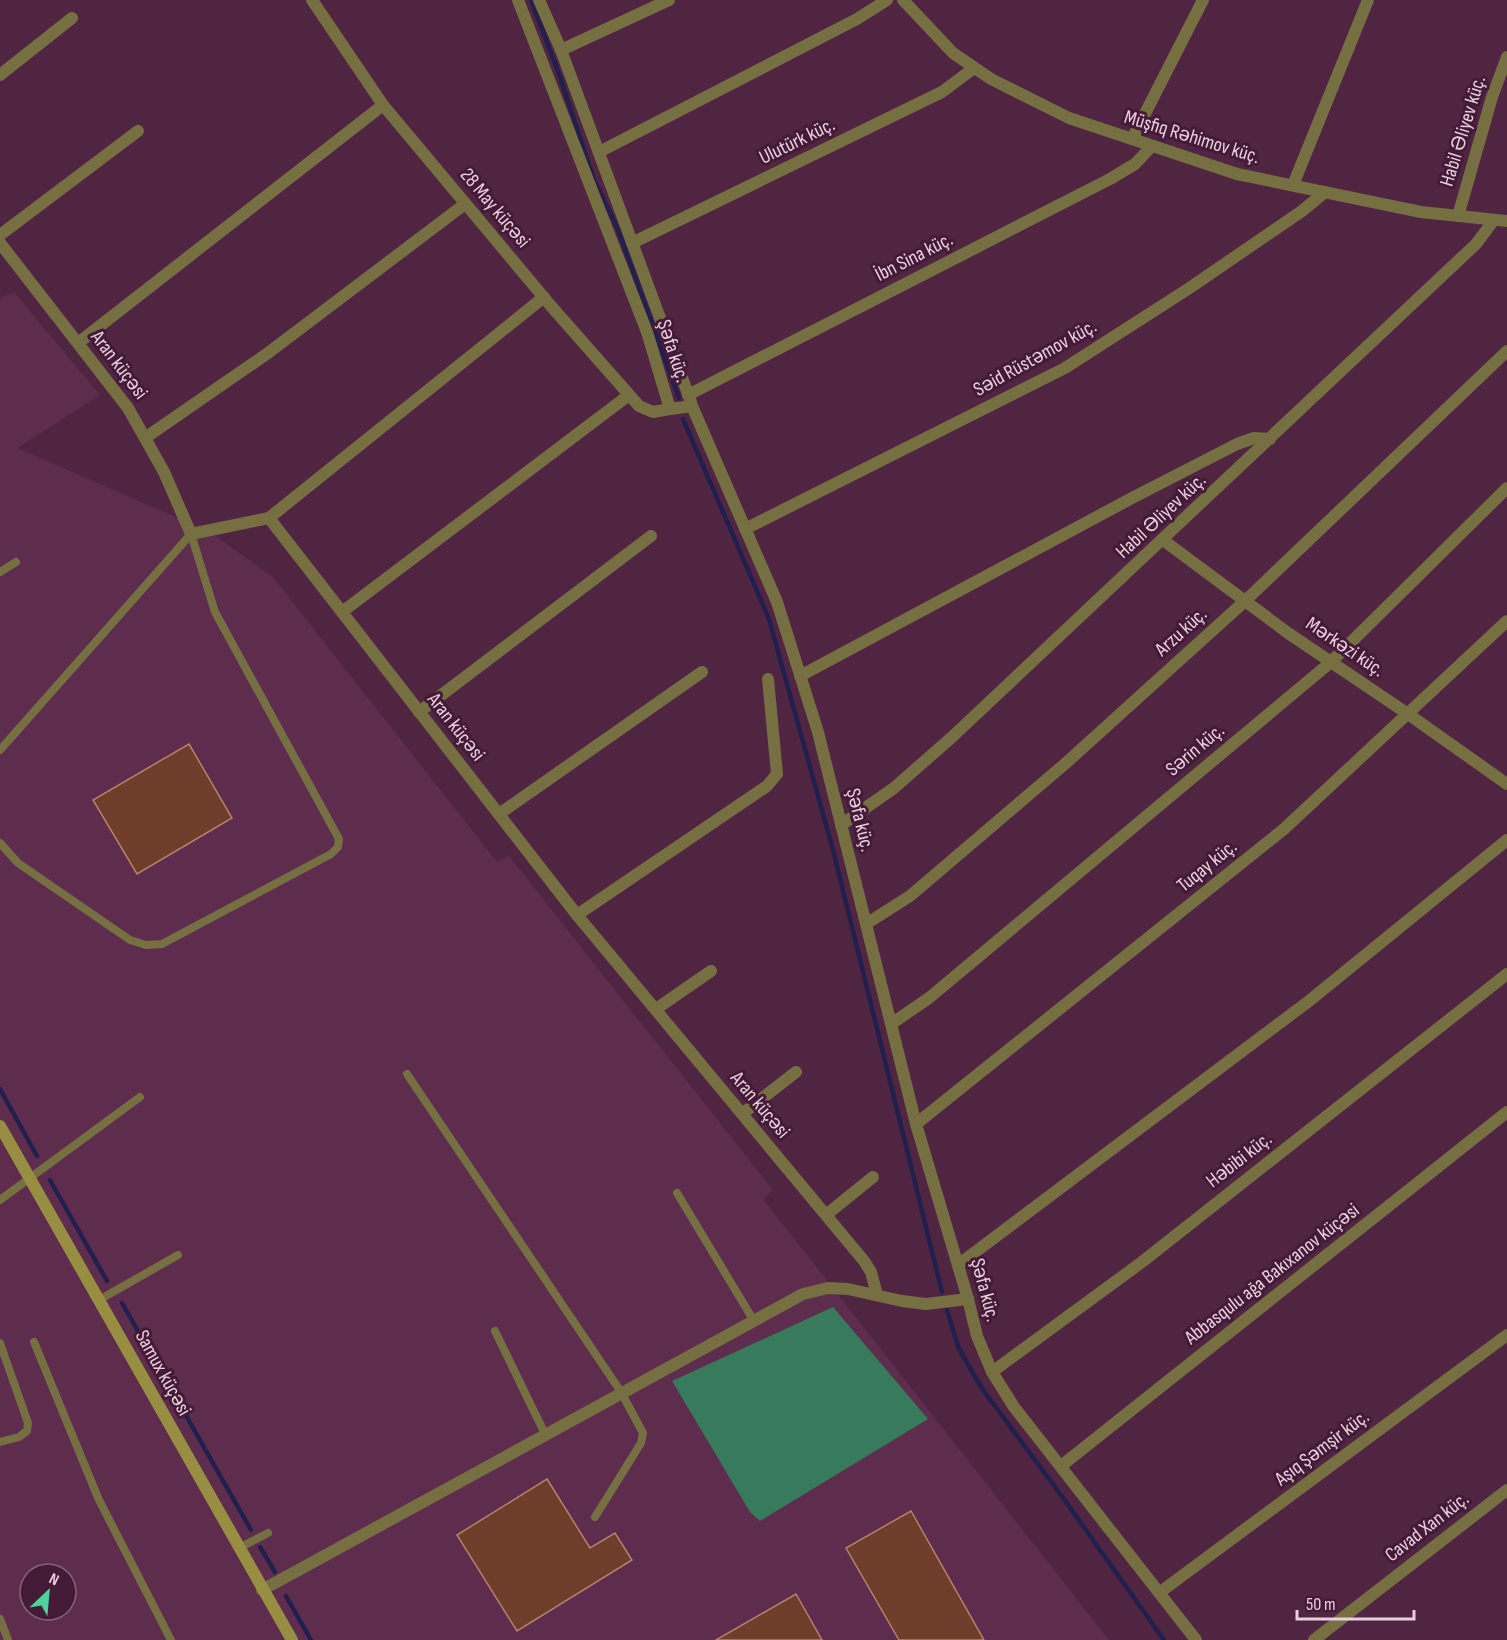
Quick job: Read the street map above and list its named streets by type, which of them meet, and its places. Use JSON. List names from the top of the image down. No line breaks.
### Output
{"streets":{"main road":["Samux küçəsi"],"street":["Habil Əliyev küç.","Müşfiq Rəhimov küç.","Ulutürk küç.","28 May küçəsi","İbn Sina küç.","Şəfa küç.","Səid Rüstəmov küç.","Aran küçəsi","Arzu küç.","Mərkəzi küç.","Sərin küç.","Tuqay küç.","Həbibi küç.","Abbasqulu ağa Bakıxanov küçəsi","Aşıq Şəmşir küç.","Cavad Xan küç."]},"crossings":[["Habil Əliyev küç.","Müşfiq Rəhimov küç."],["Habil Əliyev küç.","Şəfa küç."],["Habil Əliyev küç.","Mərkəzi küç."],["Müşfiq Rəhimov küç.","Ulutürk küç."],["Müşfiq Rəhimov küç.","İbn Sina küç."],["Müşfiq Rəhimov küç.","Səid Rüstəmov küç."],["28 May küçəsi","Şəfa küç."],["İbn Sina küç.","Şəfa küç."],["Şəfa küç.","Səid Rüstəmov küç."],["Şəfa küç.","Arzu küç."],["Şəfa küç.","Sərin küç."],["Şəfa küç.","Tuqay küç."],["Şəfa küç.","Həbibi küç."],["Şəfa küç.","Abbasqulu ağa Bakıxanov küçəsi"],["Şəfa küç.","Aşıq Şəmşir küç."],["Arzu küç.","Mərkəzi küç."],["Mərkəzi küç.","Sərin küç."],["Mərkəzi küç.","Tuqay küç."]],"scale_bar":"50 m","north":"top right"}
